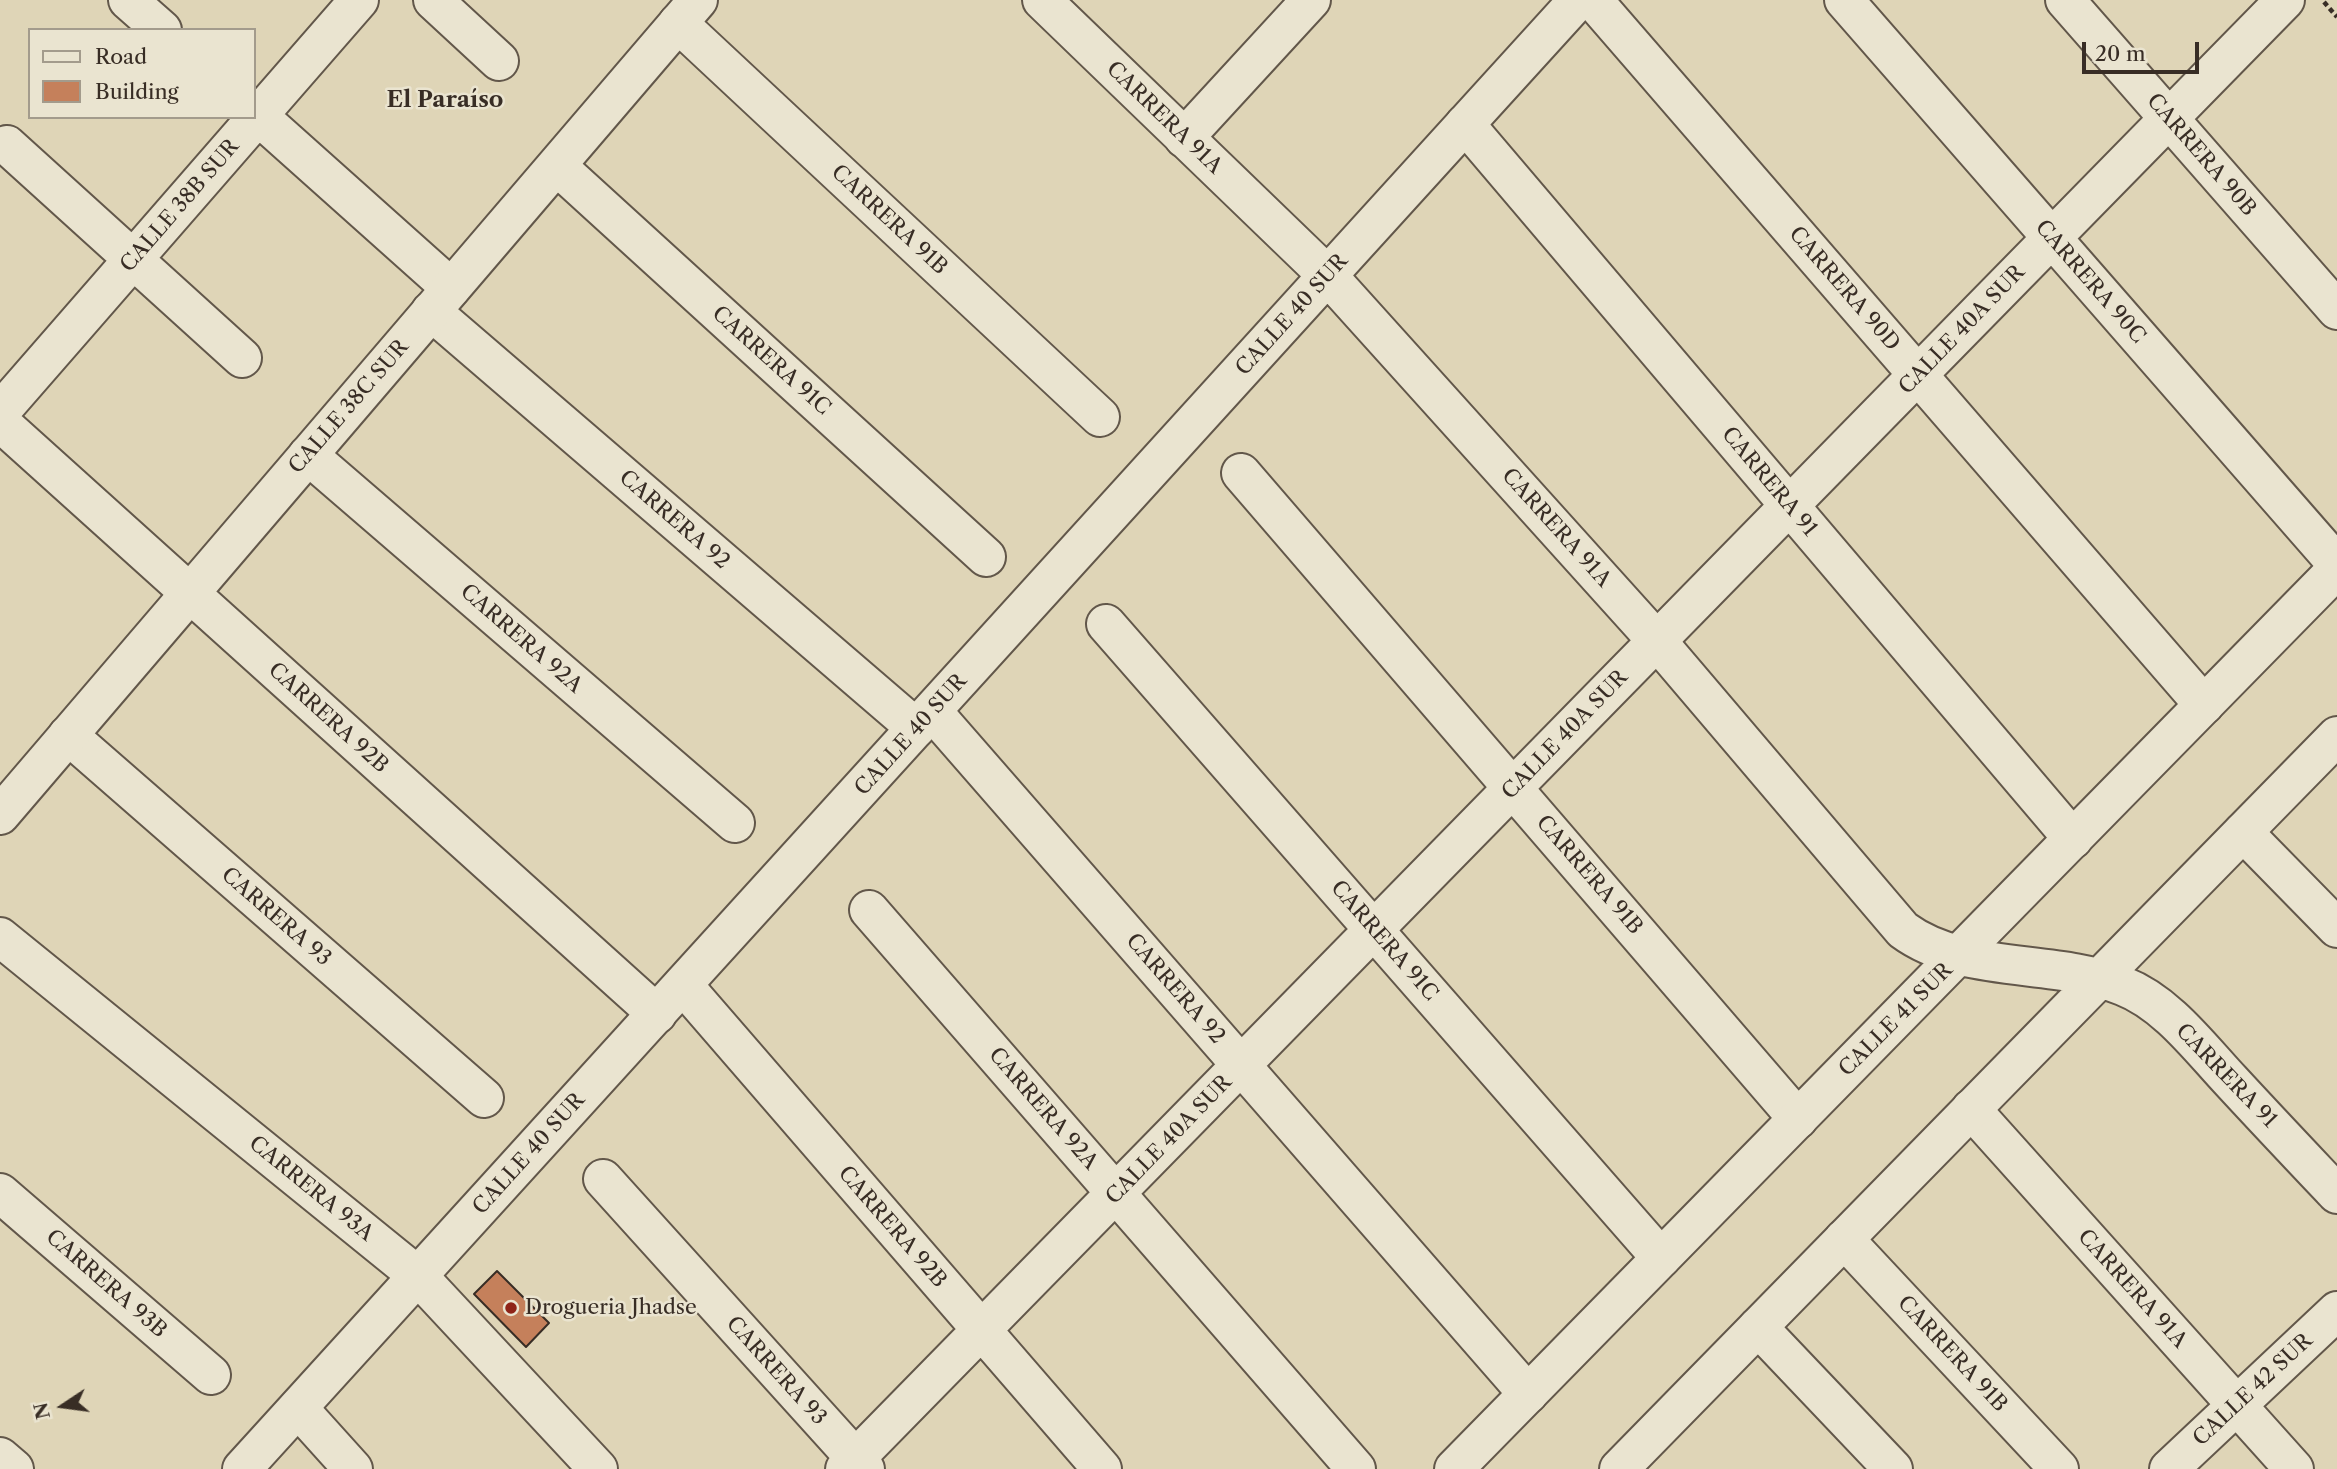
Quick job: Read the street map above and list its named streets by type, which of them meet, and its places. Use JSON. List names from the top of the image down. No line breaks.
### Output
{"streets":{"street":["CARRERA 91A","CARRERA 90B","CALLE 38B SUR","CARRERA 91B","CARRERA 90C","CARRERA 90D","CALLE 40 SUR","CALLE 40A SUR","CARRERA 91C","CALLE 38C SUR","CARRERA 91","CARRERA 92","CARRERA 92A","CARRERA 92B","CARRERA 93","CALLE 41 SUR","CARRERA 93A","CARRERA 93B","CALLE 42 SUR"]},"crossings":[["CARRERA 91A","CALLE 40 SUR"],["CARRERA 91A","CALLE 40A SUR"],["CARRERA 91A","CARRERA 91"],["CARRERA 91A","CALLE 41 SUR"],["CARRERA 91A","CALLE 42 SUR"],["CARRERA 90B","CALLE 40A SUR"],["CALLE 38B SUR","CARRERA 92"],["CARRERA 91B","CALLE 40A SUR"],["CARRERA 91B","CALLE 38C SUR"],["CARRERA 91B","CALLE 41 SUR"],["CARRERA 90C","CALLE 40A SUR"],["CARRERA 90C","CALLE 41 SUR"],["CARRERA 90D","CALLE 40A SUR"],["CARRERA 90D","CALLE 41 SUR"],["CALLE 40 SUR","CARRERA 91"],["CALLE 40 SUR","CARRERA 92"],["CALLE 40 SUR","CARRERA 92B"],["CALLE 40 SUR","CARRERA 93A"],["CALLE 40A SUR","CARRERA 91C"],["CALLE 40A SUR","CARRERA 91"],["CALLE 40A SUR","CARRERA 92"],["CALLE 40A SUR","CARRERA 92A"],["CALLE 40A SUR","CARRERA 92B"],["CALLE 40A SUR","CARRERA 93"],["CARRERA 91C","CALLE 38C SUR"],["CARRERA 91C","CALLE 41 SUR"],["CALLE 38C SUR","CARRERA 92"],["CALLE 38C SUR","CARRERA 92A"],["CALLE 38C SUR","CARRERA 92B"],["CALLE 38C SUR","CARRERA 93"],["CARRERA 91","CALLE 41 SUR"],["CARRERA 92","CALLE 41 SUR"]],"districts":["El Paraíso"],"places":["Drogueria Jhadse"],"legend":["Road","Building"],"scale_bar":"20 m","north":"left"}
